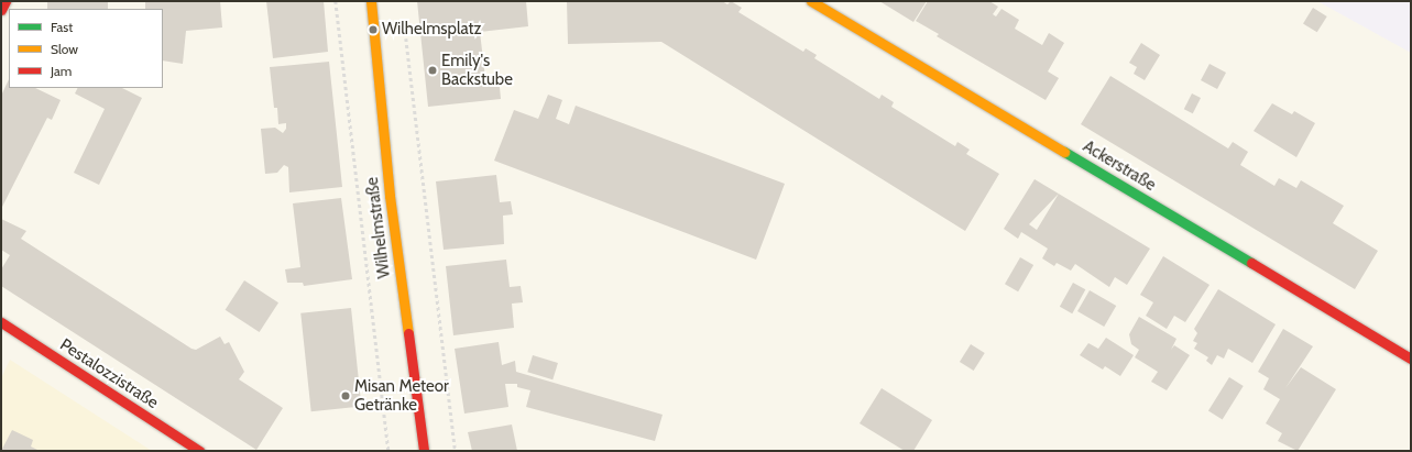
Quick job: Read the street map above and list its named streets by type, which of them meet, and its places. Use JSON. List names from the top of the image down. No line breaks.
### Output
{"streets":{"street":["Ackerstraße","Wilhelmstraße","Pestalozzistraße"]},"places":["Wilhelmsplatz","Emily's Backstube","Misan Meteor Getränke"],"legend":["Fast","Slow","Jam"]}
